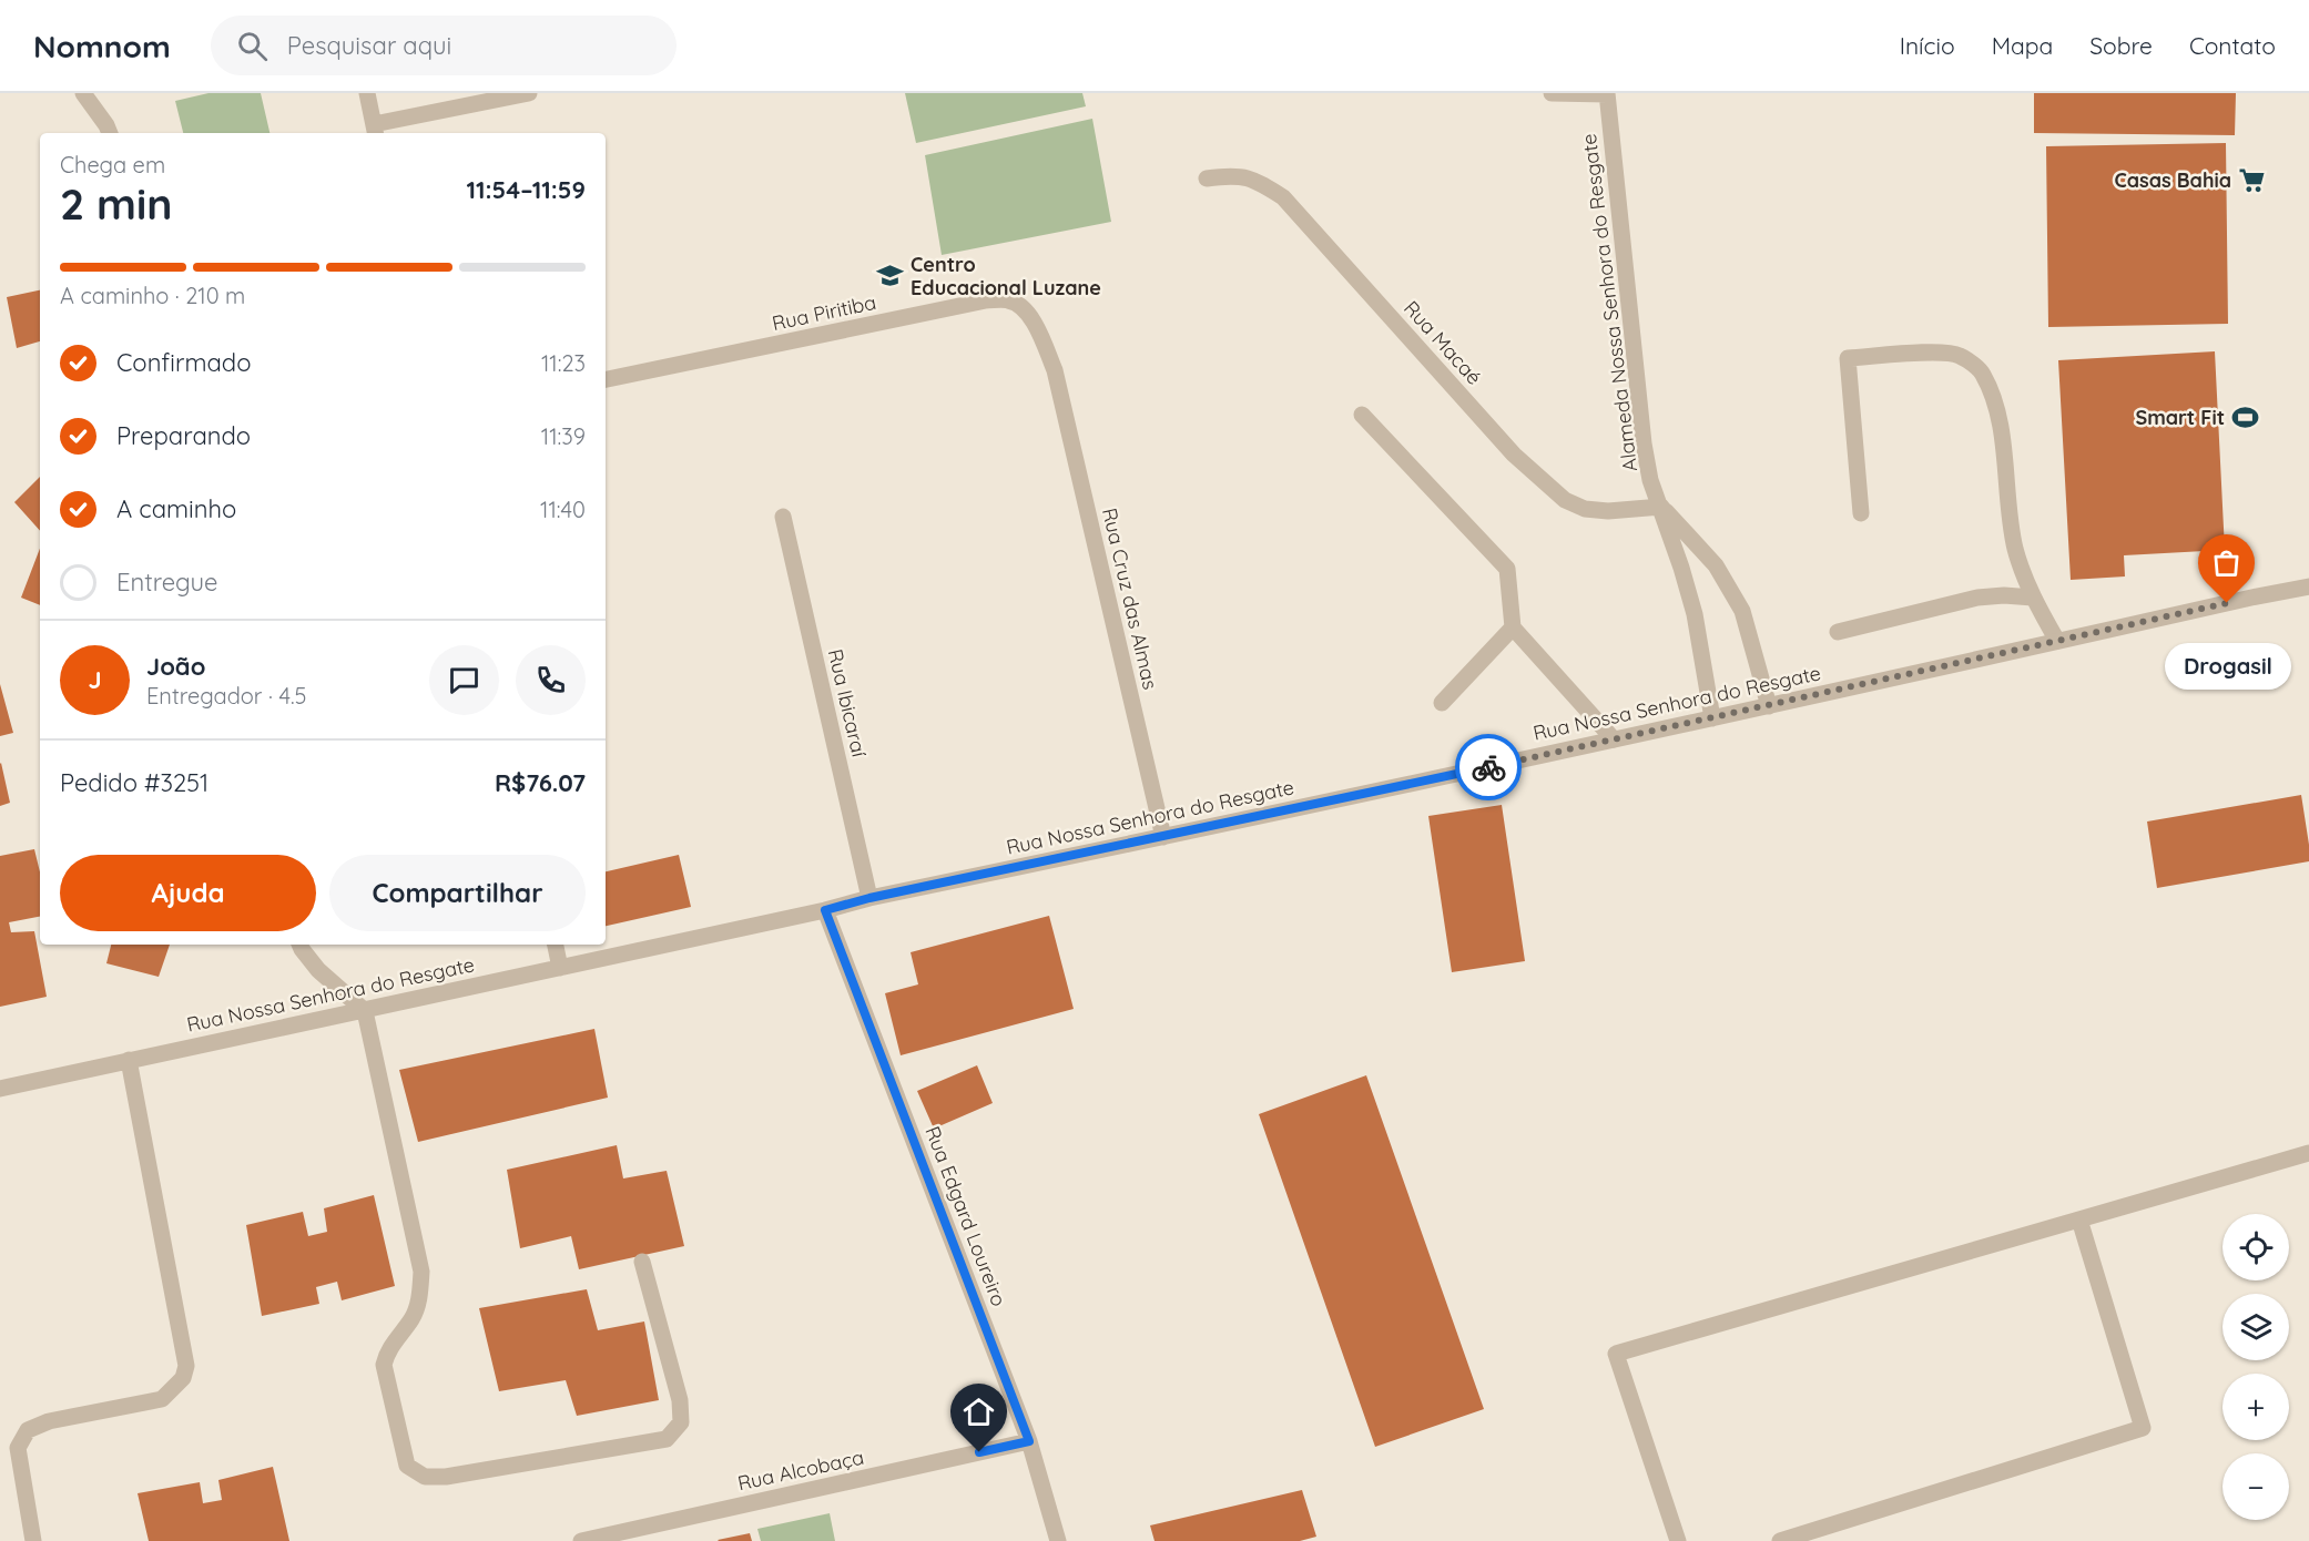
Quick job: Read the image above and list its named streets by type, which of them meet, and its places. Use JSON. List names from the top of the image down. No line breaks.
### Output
{"streets":{"street":["Alameda Nossa Senhora do Resgate","Rua Piritiba","Rua Macaé","Rua Cruz das Almas","Rua Ibicaraí","Rua Nossa Senhora do Resgate","Rua Edgard Loureiro","Rua Alcobaça"]},"crossings":[["Alameda Nossa Senhora do Resgate","Rua Macaé"],["Alameda Nossa Senhora do Resgate","Rua Nossa Senhora do Resgate"],["Rua Piritiba","Rua Cruz das Almas"],["Rua Cruz das Almas","Rua Nossa Senhora do Resgate"],["Rua Ibicaraí","Rua Nossa Senhora do Resgate"],["Rua Nossa Senhora do Resgate","Rua Edgard Loureiro"],["Rua Edgard Loureiro","Rua Alcobaça"]],"places":{"supermarket":["Casas Bahia"],"school or university":["Centro Educacional Luzane"],"sports":["Smart Fit"],"other":["Drogasil"]},"page":{"header":"Nomnom","search":"Pesquisar aqui","nav":["Início","Mapa","Sobre","Contato"],"heading":["2 min","Chega em","11:54–11:59"],"panel":["João","Entregador · 4.5","Pedido #3251","R$76.07"],"bar":"A caminho · 210 m","list":[["Confirmado","11:23"],["Preparando","11:39"],["A caminho","11:40"],"Entregue"],"bubble":"Drogasil","round":"J","buttons":["Ajuda","Compartilhar"],"map_buttons":["+","−"]}}
